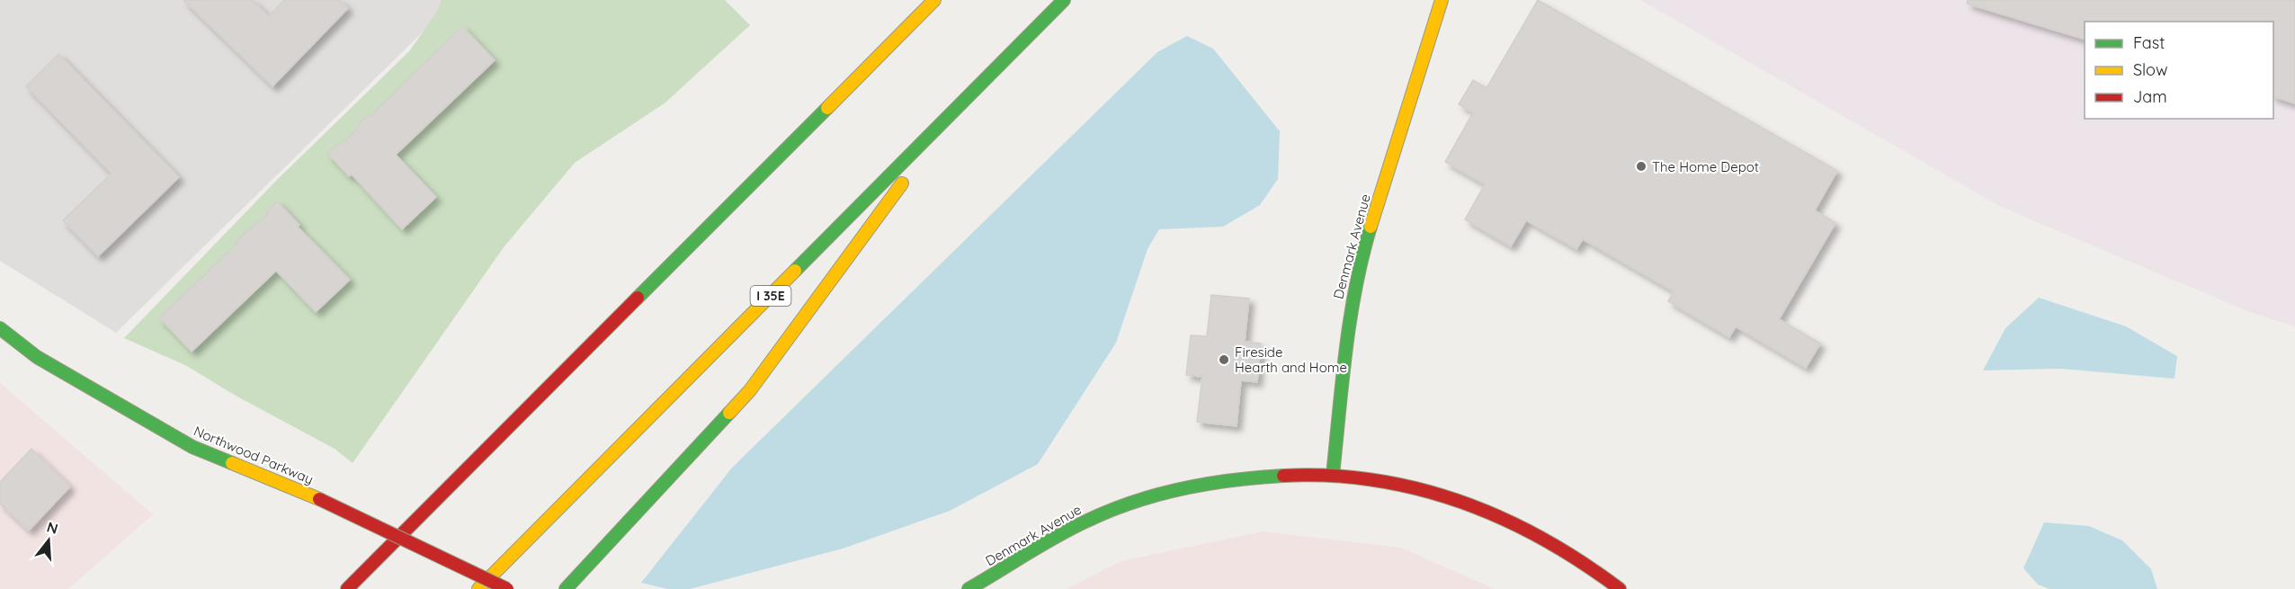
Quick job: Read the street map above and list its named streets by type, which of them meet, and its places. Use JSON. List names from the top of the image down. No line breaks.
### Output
{"streets":{"main road":["Denmark Avenue","I 35E","Northwood Parkway"]},"places":["The Home Depot","Fireside Hearth and Home"],"legend":["Fast","Slow","Jam"],"north":"top"}
